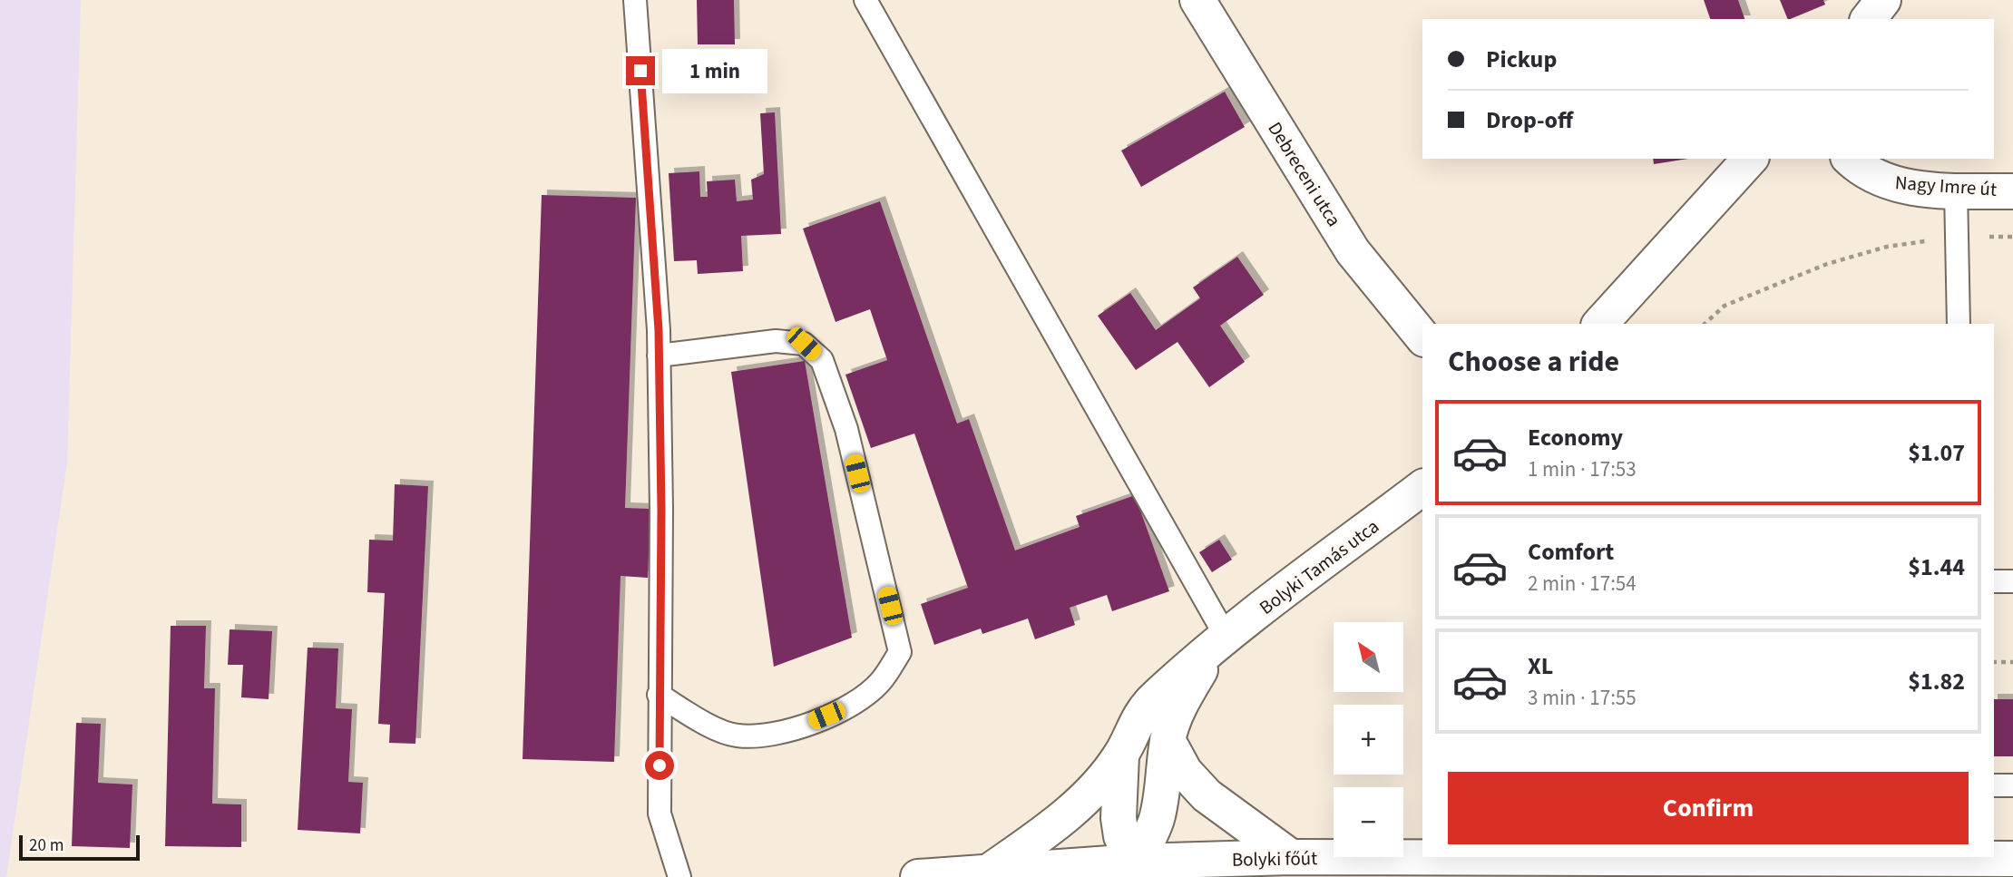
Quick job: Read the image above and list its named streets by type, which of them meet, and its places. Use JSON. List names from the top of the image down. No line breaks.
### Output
{"streets":{"street":["Debreceni utca","Nagy Imre út","Bolyki Tamás utca","Bolyki főút"]},"crossings":[["Bolyki Tamás utca","Bolyki főút"]],"scale_bar":"20 m","north":"top left","page":{"banner":["Pickup","Drop-off"],"bubble":"1 min","heading":"Choose a ride","list":[{"name":"Economy","note":"1 min · 17:53","value":"$1.07"},{"name":"Comfort","note":"2 min · 17:54","value":"$1.44"},{"name":"XL","note":"3 min · 17:55","value":"$1.82"}],"map_buttons":["+","−"],"buttons":"Confirm","scale":"20 m"}}
